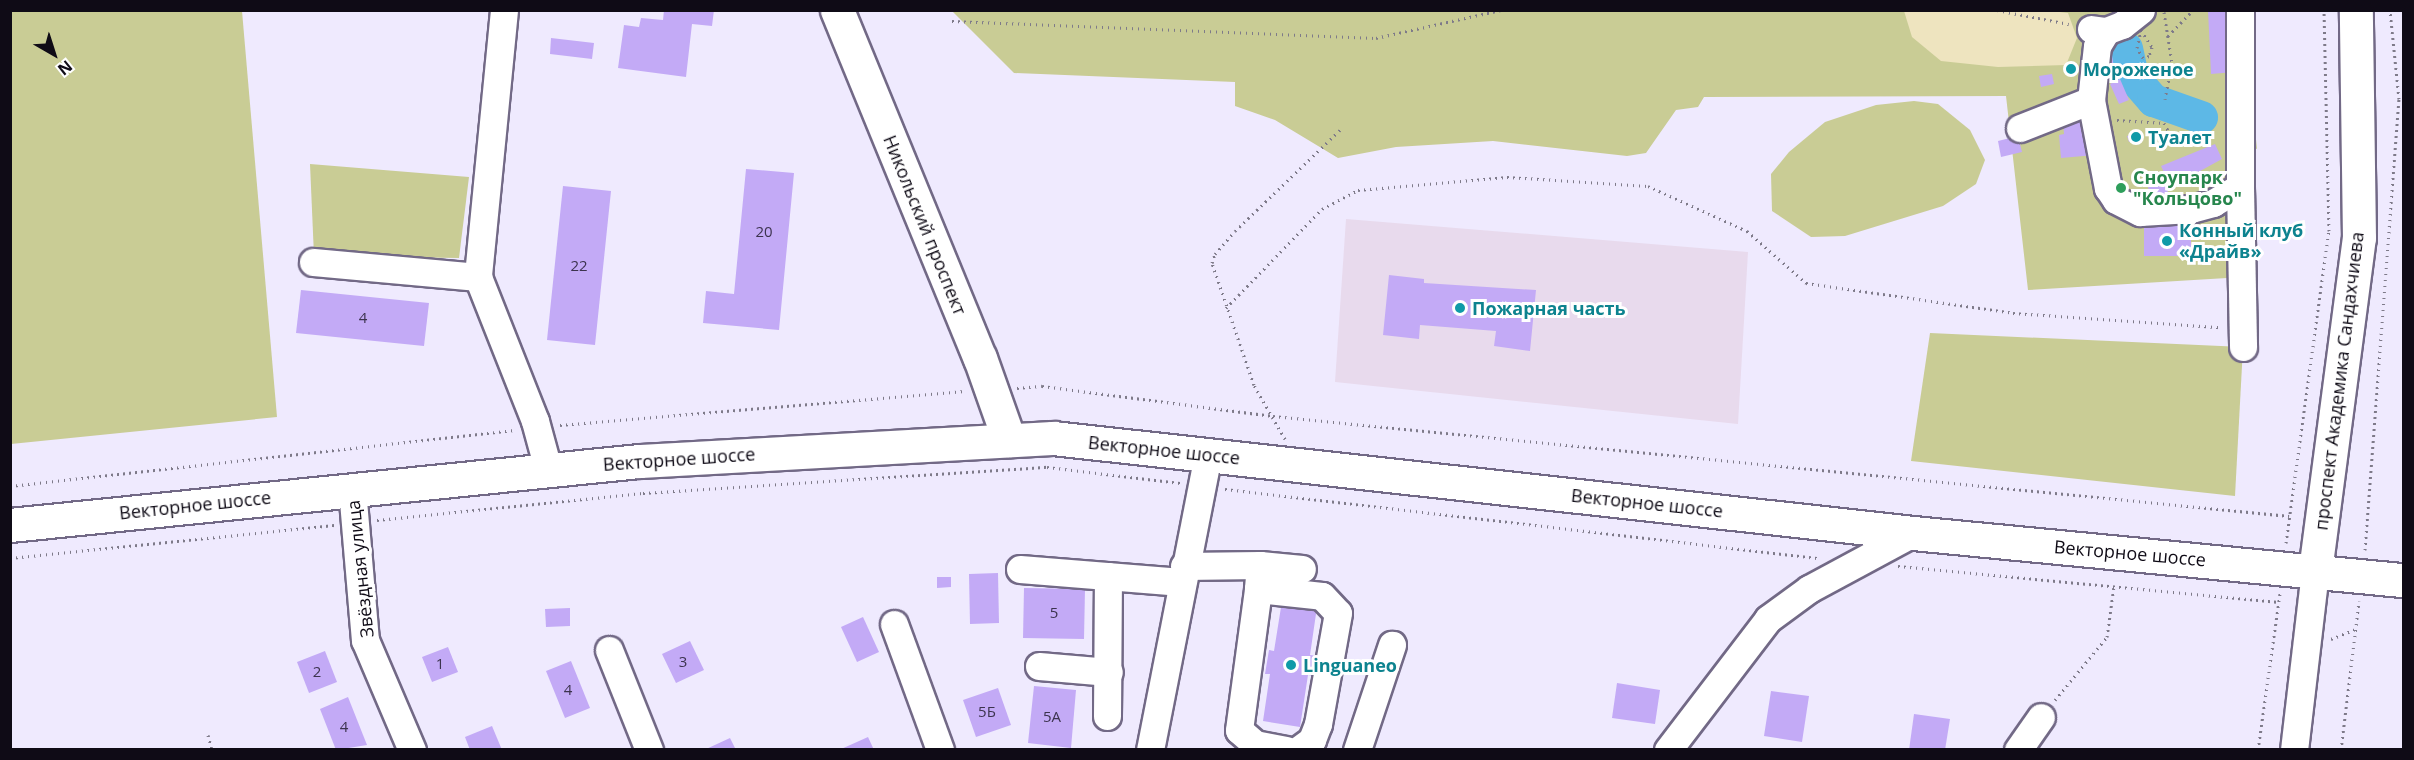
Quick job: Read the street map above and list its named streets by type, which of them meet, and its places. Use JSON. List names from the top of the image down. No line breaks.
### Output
{"streets":{"main road":["Никольский проспект","проспект Академика Сандахчиева","Векторное шоссе"],"street":["Звёздная улица"]},"crossings":[["Никольский проспект","Векторное шоссе"],["проспект Академика Сандахчиева","Векторное шоссе"],["Векторное шоссе","Звёздная улица"]],"places":["Мороженое","Туалет","Сноупарк \"Кольцово\"","Конный клуб «Драйв»","Пожарная часть","Linguaneo"],"house_numbers":["20","22","4","5","3","1","2","4","5Б","5А","4"],"north":"bottom right"}
